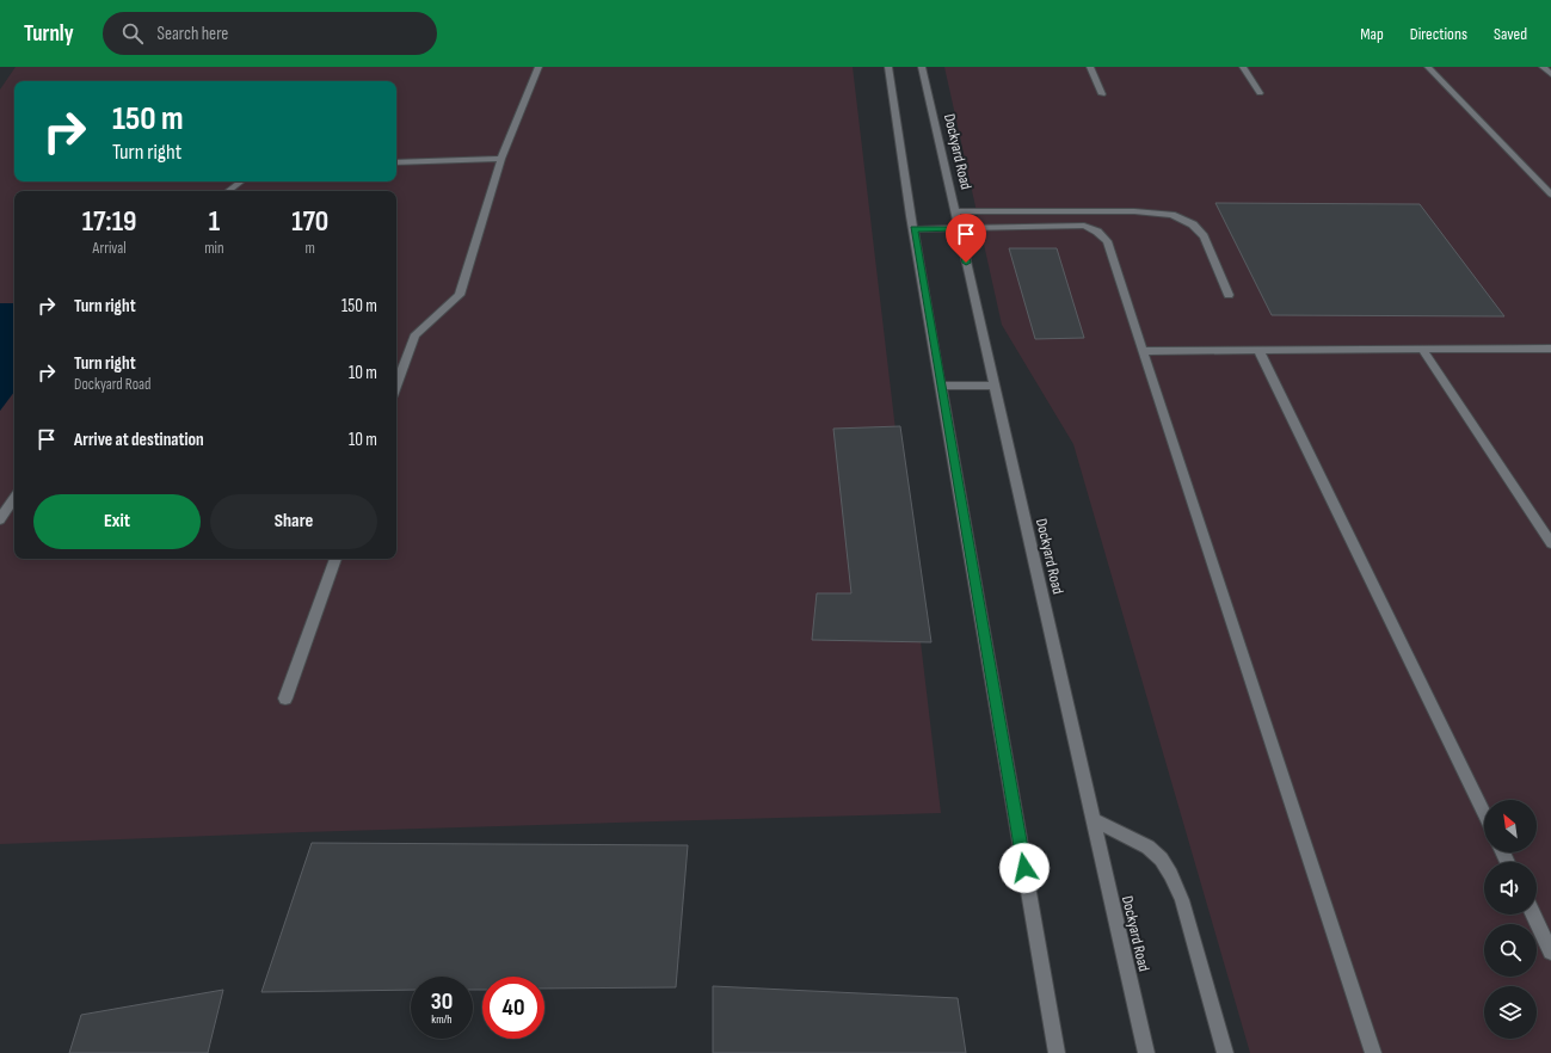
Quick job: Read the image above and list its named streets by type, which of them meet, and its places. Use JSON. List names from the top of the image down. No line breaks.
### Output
{"streets":{"street":["Dockyard Road"]},"north":"top left","page":{"header":"Turnly","search":"Search here","nav":["Map","Directions","Saved"],"turn":["150 m","Turn right"],"eta":["17:19","Arrival","1","min","170","m"],"list":[{"name":"Turn right","value":"150 m"},{"name":"Turn right","note":"Dockyard Road","value":"10 m"},{"name":"Arrive at destination","value":"10 m"}],"buttons":["Exit","Share"],"speed":"30 km/h","limit":"40"}}
